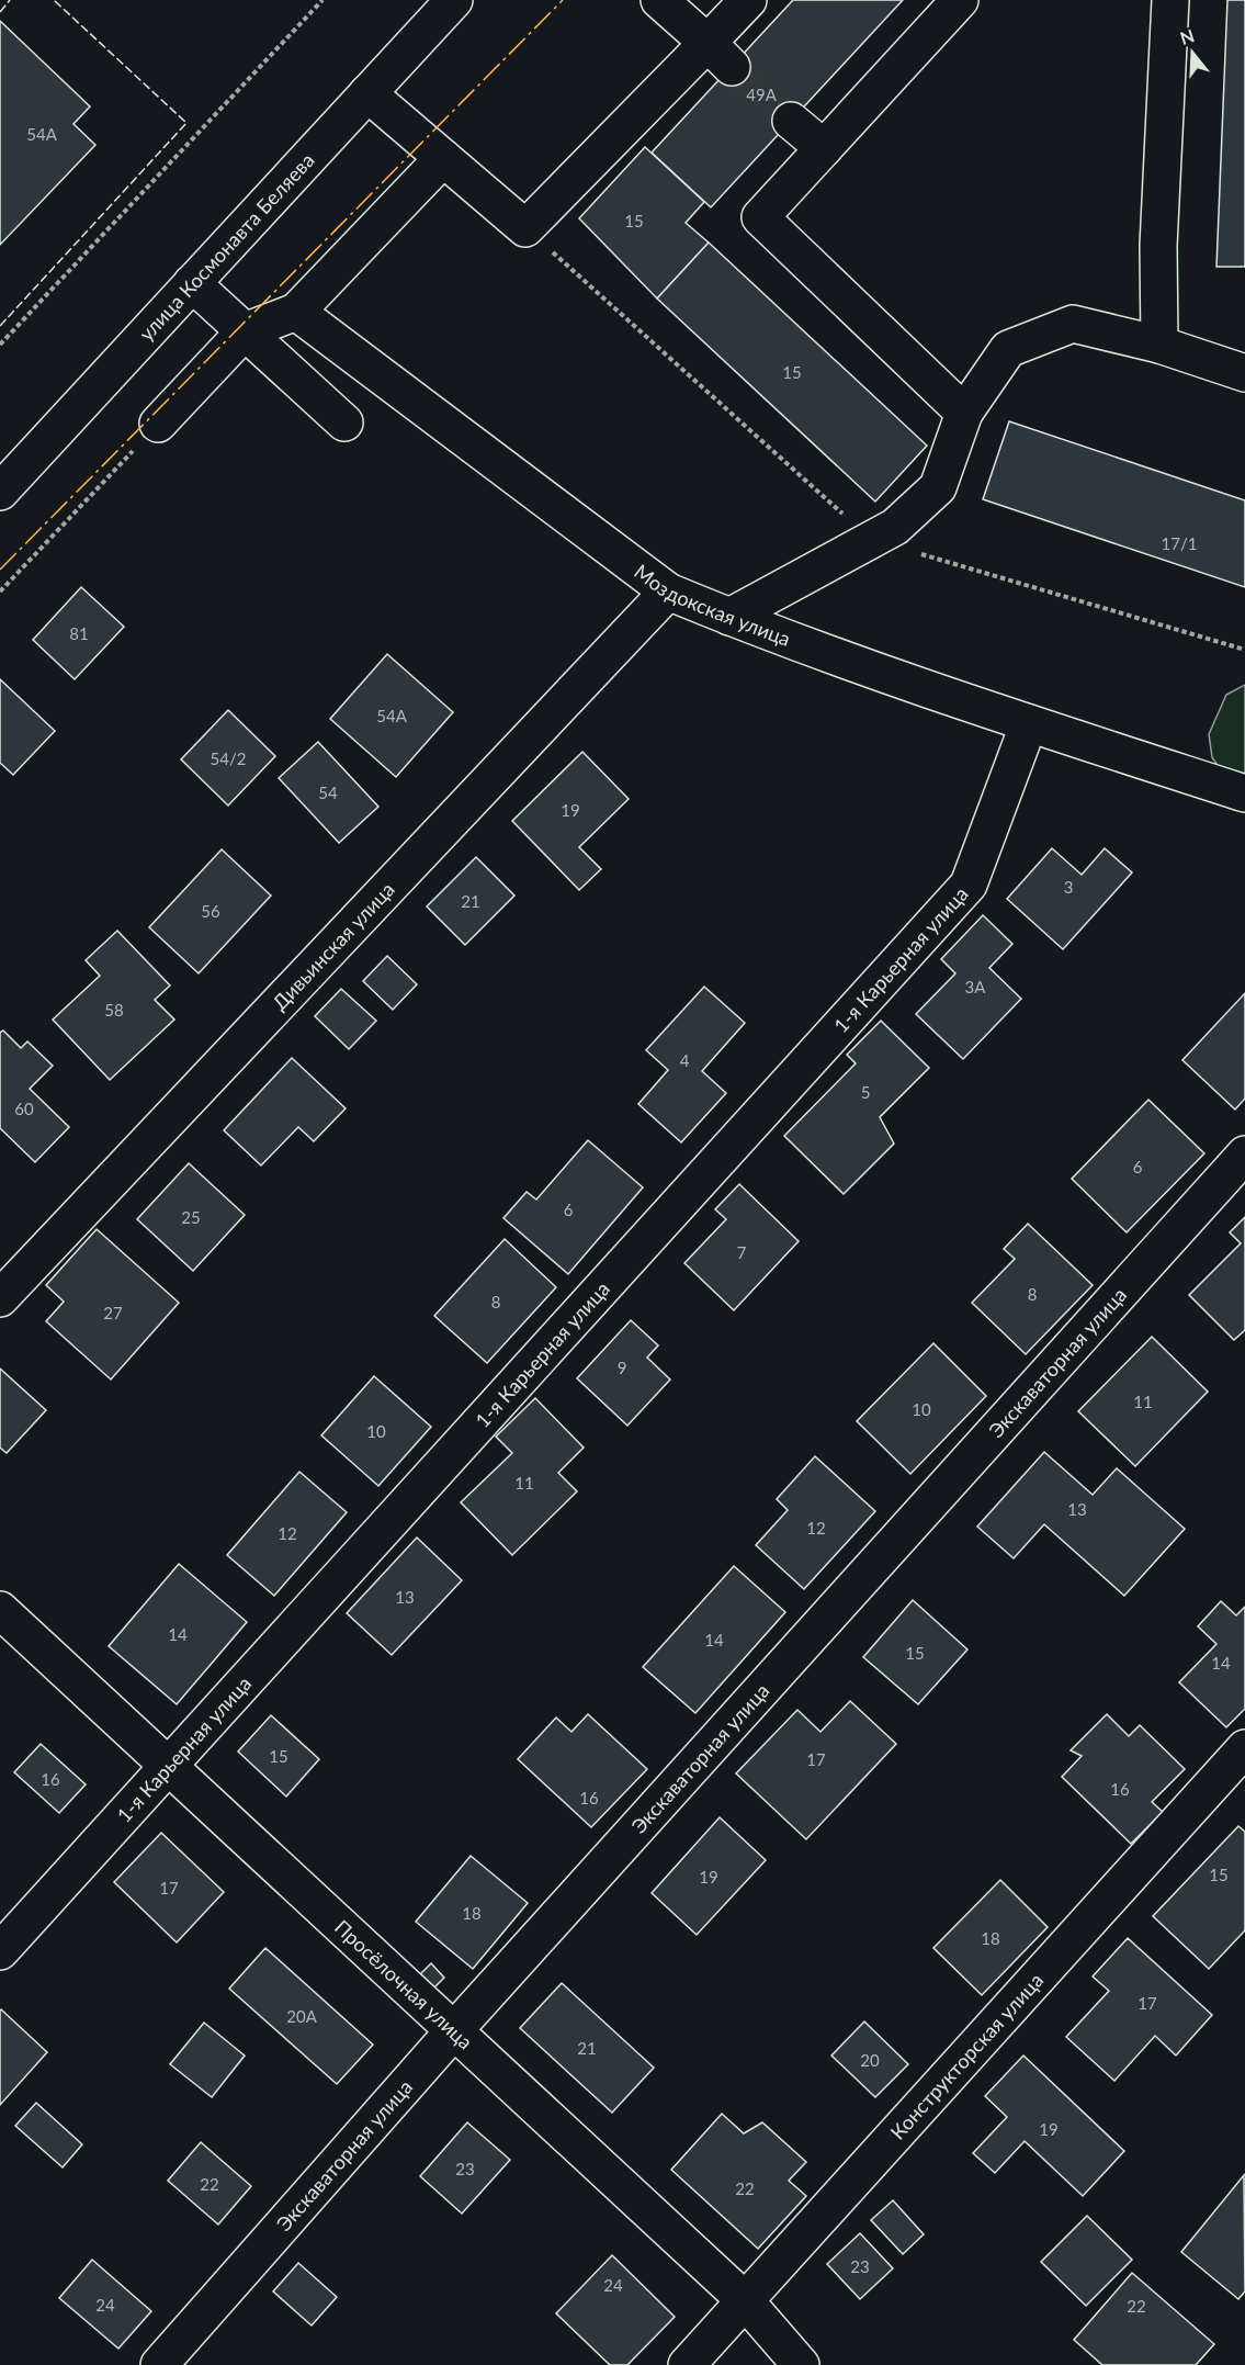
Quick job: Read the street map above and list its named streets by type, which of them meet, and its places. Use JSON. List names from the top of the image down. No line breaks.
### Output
{"streets":{"street":["улица Космонавта Беляева","Моздокская улица","Дивьинская улица","1-я Карьерная улица","Экскаваторная улица","Просёлочная улица","Конструкторская улица"]},"crossings":[["Моздокская улица","Дивьинская улица"],["Моздокская улица","1-я Карьерная улица"],["1-я Карьерная улица","Просёлочная улица"],["Экскаваторная улица","Просёлочная улица"],["Просёлочная улица","Конструкторская улица"]],"house_numbers":["49А","54А","15","15","17/1","81","54А","54/2","54","19","3","21","56","3А","58","4","5","60","6","6","25","7","8","8","27","9","11","10","10","11","13","12","12","13","14","14","15","14","15","17","16","16","16","15","19","17","18","18","17","20А","21","20","19","23","22","22","23","24","24","22"],"north":"top"}
